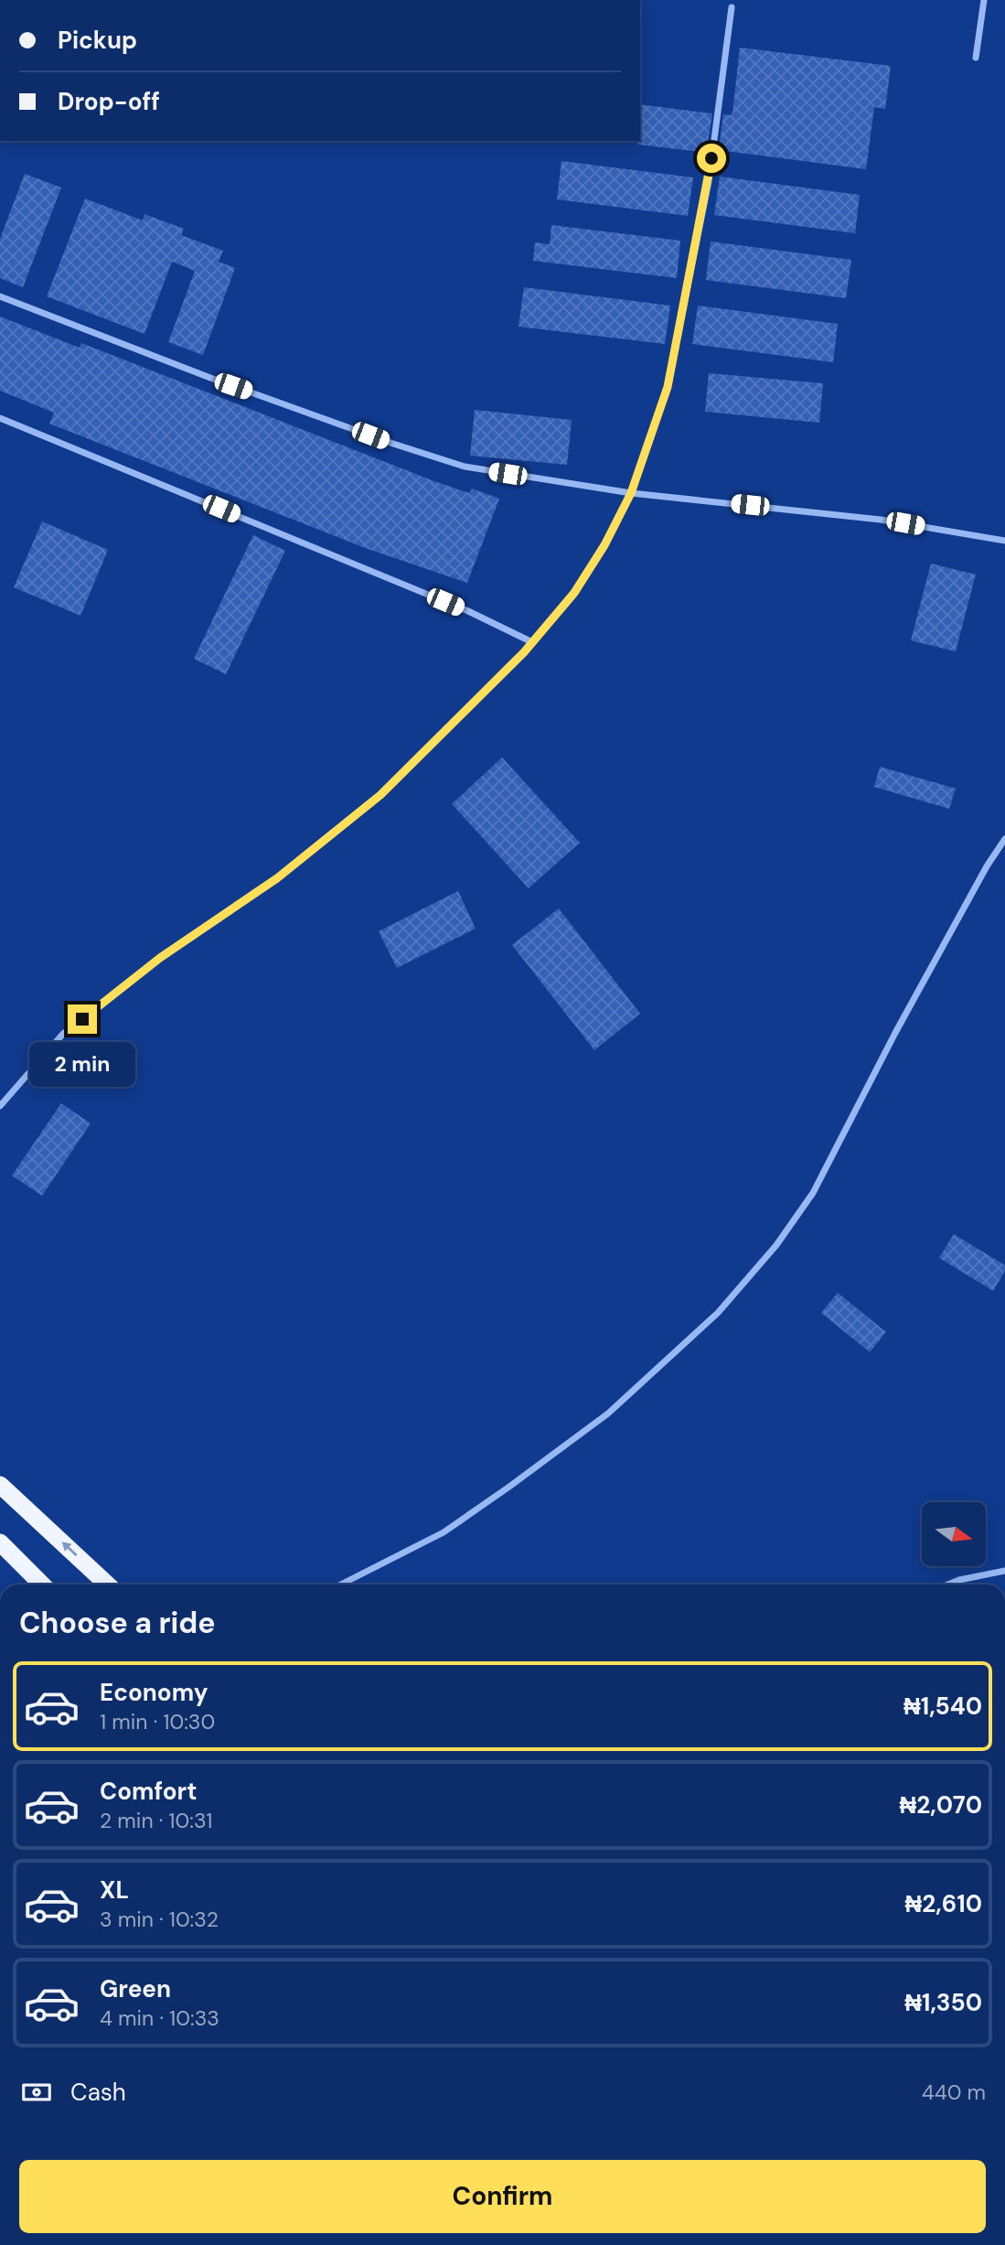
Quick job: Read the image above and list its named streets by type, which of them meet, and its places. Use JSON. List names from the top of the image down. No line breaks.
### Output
{"north":"right","page":{"banner":["Pickup","Drop-off"],"bubble":"2 min","heading":"Choose a ride","list":[{"name":"Economy","note":"1 min · 10:30","value":"₦1,540"},{"name":"Comfort","note":"2 min · 10:31","value":"₦2,070"},{"name":"XL","note":"3 min · 10:32","value":"₦2,610"},{"name":"Green","note":"4 min · 10:33","value":"₦1,350"}],"pay":["Cash","440 m"],"buttons":"Confirm"}}
